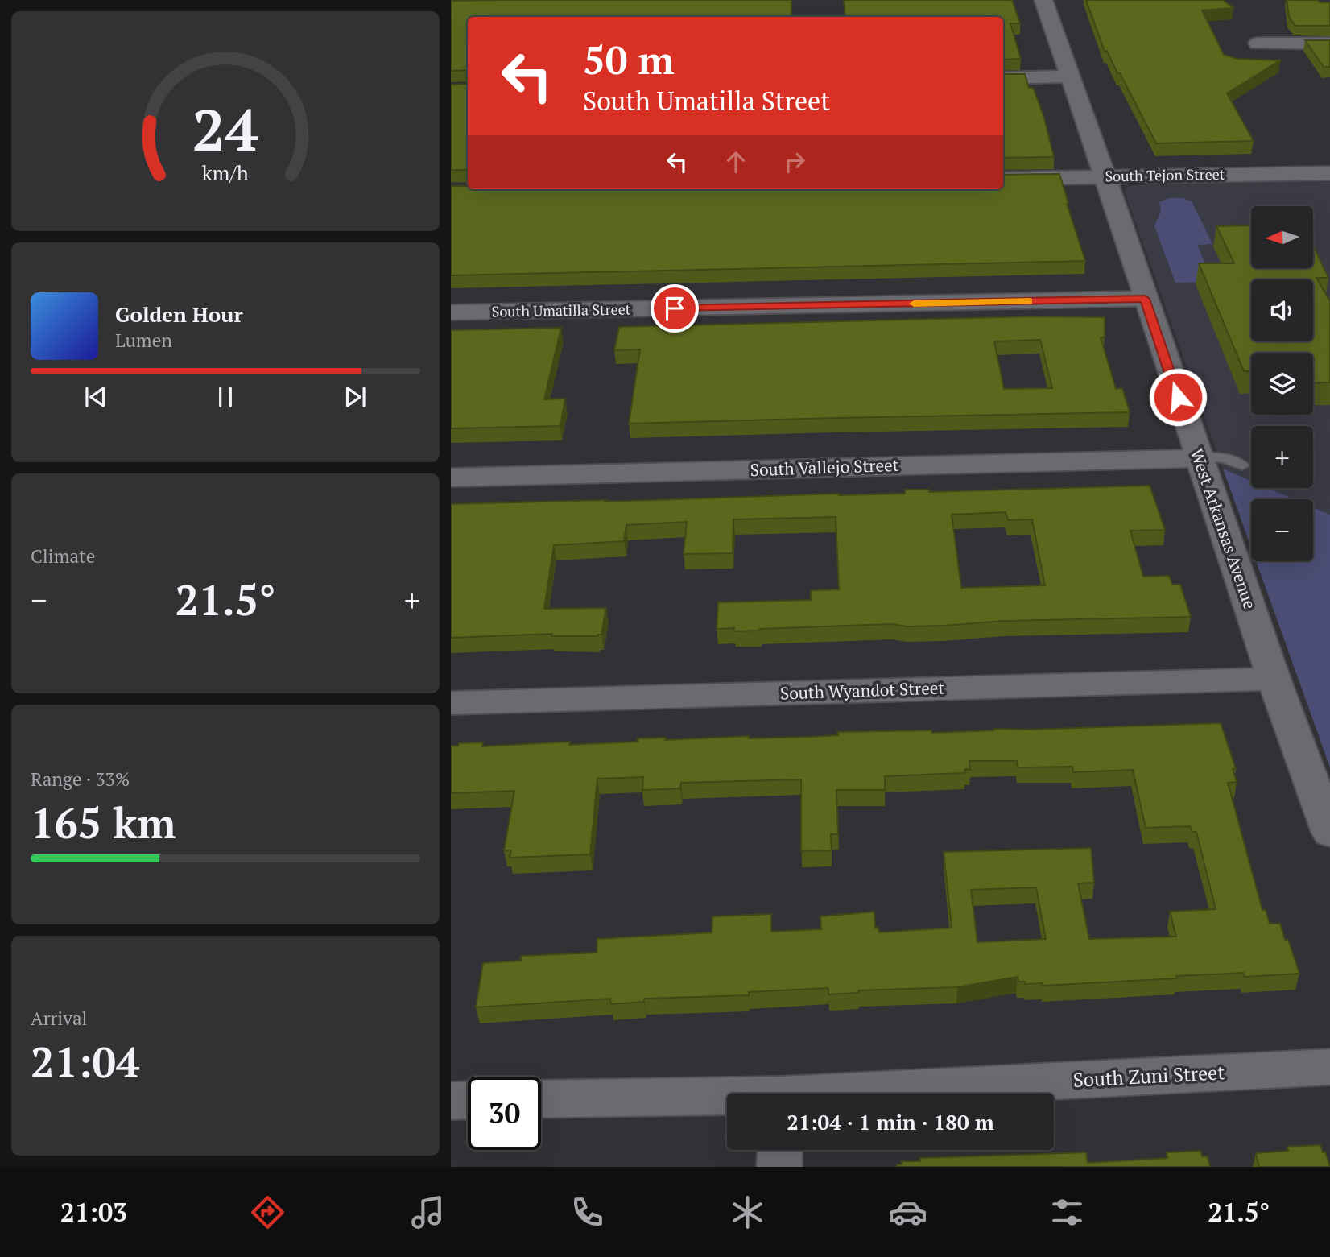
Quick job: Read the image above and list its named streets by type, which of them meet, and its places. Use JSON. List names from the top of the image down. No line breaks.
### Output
{"streets":{"street":["South Tejon Street","South Umatilla Street","South Vallejo Street","West Arkansas Avenue","South Wyandot Street","South Zuni Street"]},"crossings":[["South Tejon Street","West Arkansas Avenue"],["South Umatilla Street","West Arkansas Avenue"],["South Vallejo Street","West Arkansas Avenue"],["West Arkansas Avenue","South Wyandot Street"]],"north":"left","page":{"turn":["50 m","South Umatilla Street"],"map_buttons":["+","−"],"song":["Golden Hour","Lumen"],"tile":["Climate",["Range · 33%","165 km"],["Arrival","21:04"]],"heat":["−","21.5°","+"],"limit":"30","trip":"21:04 · 1 min · 180 m","tabs":["21:03","21.5°"],"gauge":["24","km/h"]}}
